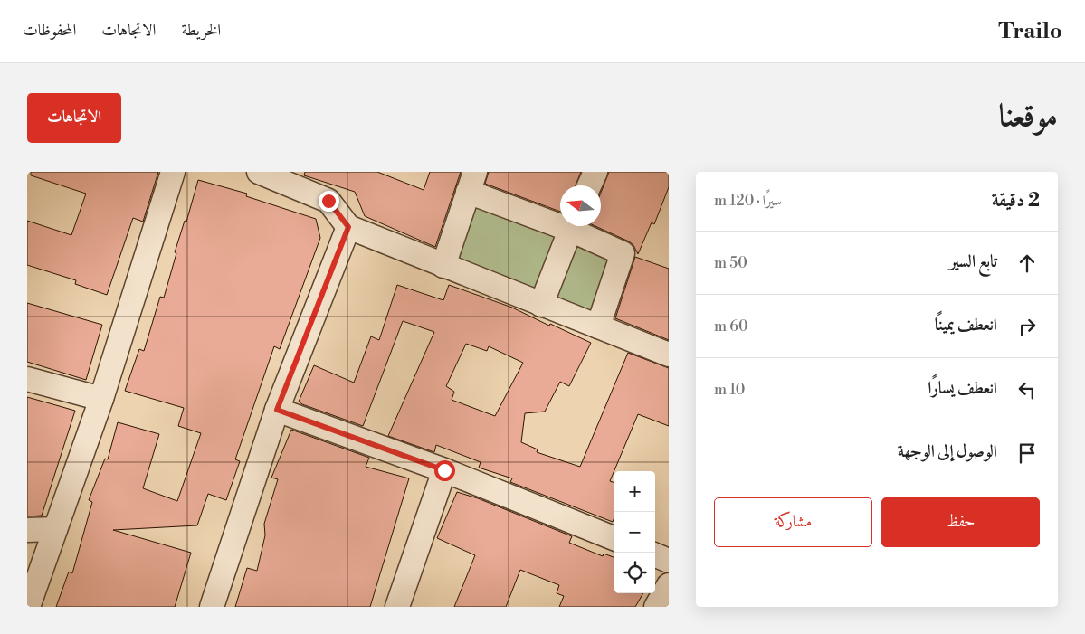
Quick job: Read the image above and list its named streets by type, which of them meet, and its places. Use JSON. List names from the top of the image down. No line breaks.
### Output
{"north":"left","page":{"header":"Trailo","nav":["الخريطة","الاتجاهات","المحفوظات"],"title":"موقعنا","buttons":["الاتجاهات",["حفظ","مشاركة"]],"heading":["2 دقيقة","سيرًا · 120 m"],"list":[["تابع السير","50 m"],["انعطف يمينًا","60 m"],["انعطف يسارًا","10 m"],"الوصول إلى الوجهة"],"map_buttons":["+","−"]}}
